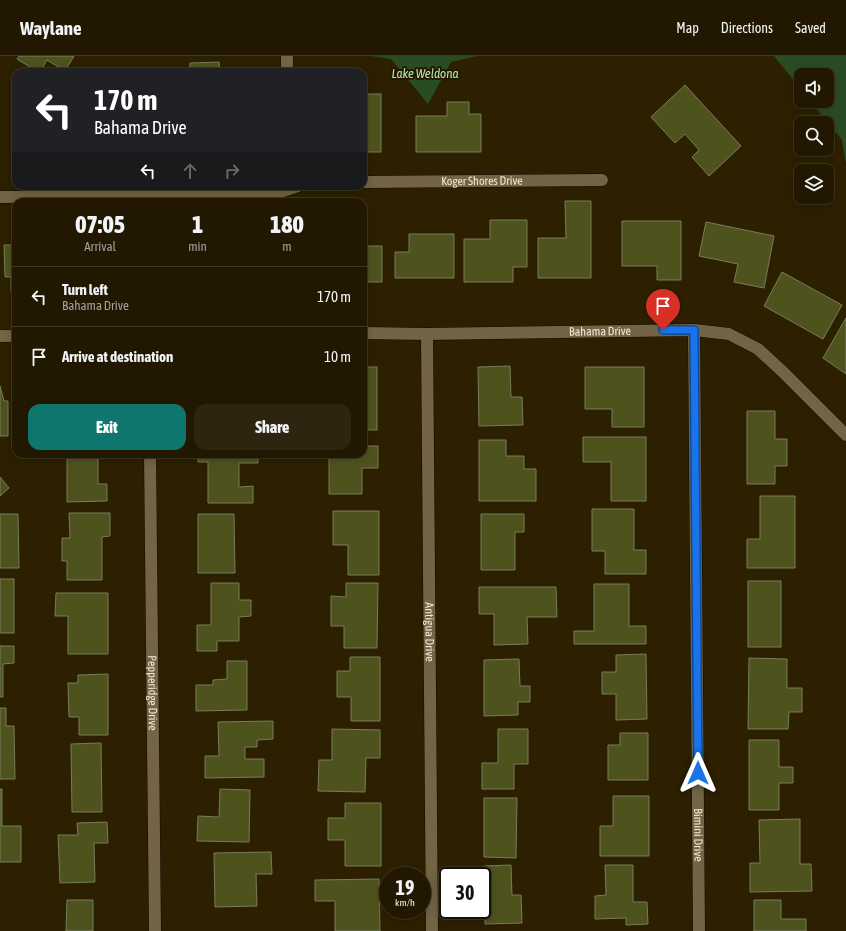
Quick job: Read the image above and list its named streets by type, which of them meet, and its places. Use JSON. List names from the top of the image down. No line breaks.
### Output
{"streets":{"street":["Koger Shores Drive","Bahama Drive","Antigua Drive","Pepperidge Drive","Bimini Drive"]},"crossings":[["Bahama Drive","Antigua Drive"],["Bahama Drive","Bimini Drive"]],"water":["Lake Weldona"],"page":{"header":"Waylane","nav":["Map","Directions","Saved"],"turn":["170 m","Bahama Drive"],"eta":["07:05","Arrival","1","min","180","m"],"list":[{"name":"Turn left","note":"Bahama Drive","value":"170 m"},{"name":"Arrive at destination","value":"10 m"}],"buttons":["Exit","Share"],"speed":"19 km/h","limit":"30"}}
